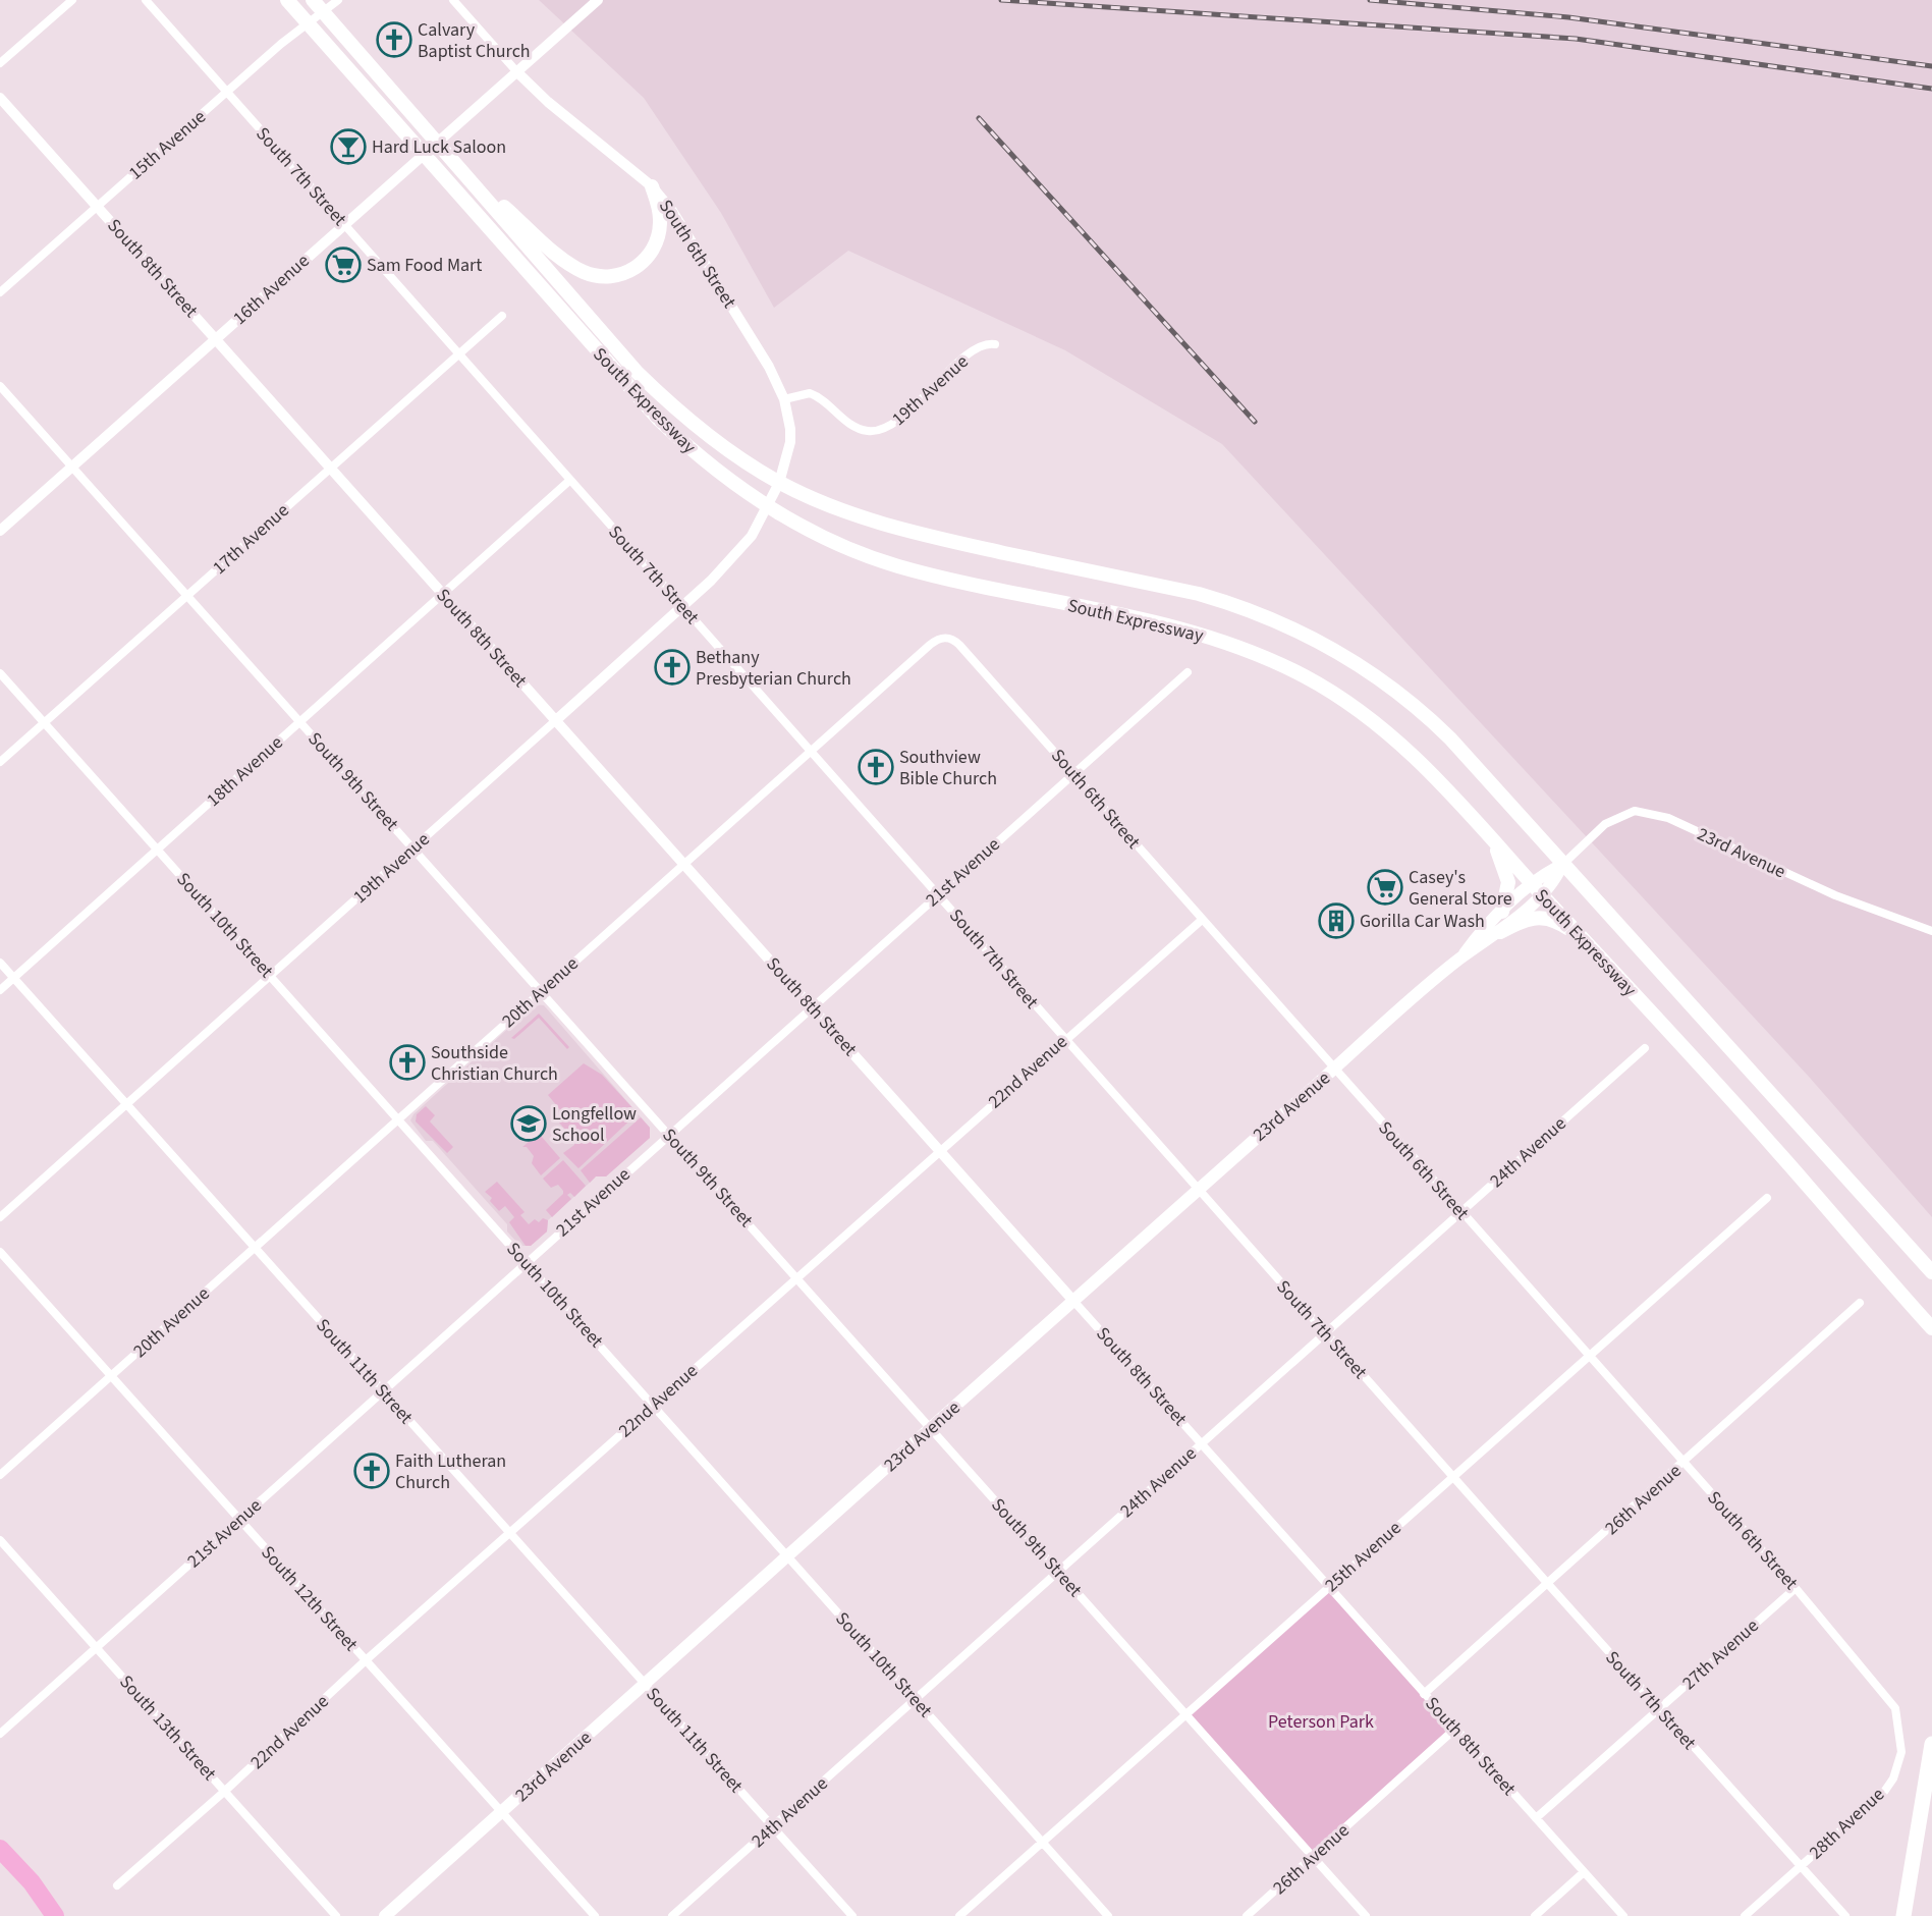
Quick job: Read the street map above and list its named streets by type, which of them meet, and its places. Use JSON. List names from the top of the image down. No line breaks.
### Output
{"streets":{"main road":["South Expressway","23rd Avenue"],"street":["15th Avenue","South 7th Street","South 6th Street","South 8th Street","16th Avenue","19th Avenue","17th Avenue","18th Avenue","South 9th Street","21st Avenue","South 10th Street","20th Avenue","22nd Avenue","24th Avenue","South 11th Street","26th Avenue","25th Avenue","South 12th Street","27th Avenue","South 13th Street","28th Avenue"]},"crossings":[["15th Avenue","South 7th Street"],["15th Avenue","South 8th Street"],["South 7th Street","16th Avenue"],["South 7th Street","19th Avenue"],["South 7th Street","17th Avenue"],["South 7th Street","18th Avenue"],["South 7th Street","23rd Avenue"],["South 7th Street","21st Avenue"],["South 7th Street","20th Avenue"],["South 7th Street","22nd Avenue"],["South 7th Street","24th Avenue"],["South 7th Street","26th Avenue"],["South 7th Street","25th Avenue"],["South 7th Street","27th Avenue"],["South 7th Street","28th Avenue"],["South 6th Street","16th Avenue"],["South 6th Street","19th Avenue"],["South 6th Street","South Expressway"],["South 6th Street","23rd Avenue"],["South 6th Street","21st Avenue"],["South 6th Street","20th Avenue"],["South 6th Street","22nd Avenue"],["South 6th Street","24th Avenue"],["South 6th Street","26th Avenue"],["South 6th Street","25th Avenue"],["South 6th Street","27th Avenue"],["South 6th Street","28th Avenue"],["South 8th Street","16th Avenue"],["South 8th Street","19th Avenue"],["South 8th Street","17th Avenue"],["South 8th Street","18th Avenue"],["South 8th Street","23rd Avenue"],["South 8th Street","21st Avenue"],["South 8th Street","20th Avenue"],["South 8th Street","22nd Avenue"],["South 8th Street","24th Avenue"],["South 8th Street","26th Avenue"],["South 8th Street","25th Avenue"],["South 8th Street","27th Avenue"],["16th Avenue","South 9th Street"],["19th Avenue","South Expressway"],["19th Avenue","South 9th Street"],["19th Avenue","South 10th Street"],["19th Avenue","South 11th Street"],["South Expressway","23rd Avenue"],["17th Avenue","South 9th Street"],["17th Avenue","South 10th Street"],["18th Avenue","South 9th Street"],["18th Avenue","South 10th Street"],["18th Avenue","South 11th Street"],["South 9th Street","23rd Avenue"],["South 9th Street","21st Avenue"],["South 9th Street","20th Avenue"],["South 9th Street","22nd Avenue"],["South 9th Street","24th Avenue"],["South 9th Street","26th Avenue"],["South 9th Street","25th Avenue"],["23rd Avenue","South 10th Street"],["23rd Avenue","South 11th Street"],["23rd Avenue","South 12th Street"],["21st Avenue","South 10th Street"],["21st Avenue","South 11th Street"],["21st Avenue","South 12th Street"],["21st Avenue","South 13th Street"],["South 10th Street","20th Avenue"],["South 10th Street","22nd Avenue"],["South 10th Street","24th Avenue"],["South 10th Street","25th Avenue"],["20th Avenue","South 11th Street"],["20th Avenue","South 12th Street"],["22nd Avenue","South 11th Street"],["22nd Avenue","South 12th Street"],["22nd Avenue","South 13th Street"],["24th Avenue","South 11th Street"]],"parks":["Peterson Park"],"places":{"church":["Calvary Baptist Church","Bethany Presbyterian Church","Southview Bible Church","Southside Christian Church","Faith Lutheran Church"],"bar":["Hard Luck Saloon"],"supermarket":["Sam Food Mart","Casey's General Store"],"building":["Gorilla Car Wash"],"school or university":["Longfellow School"]}}
